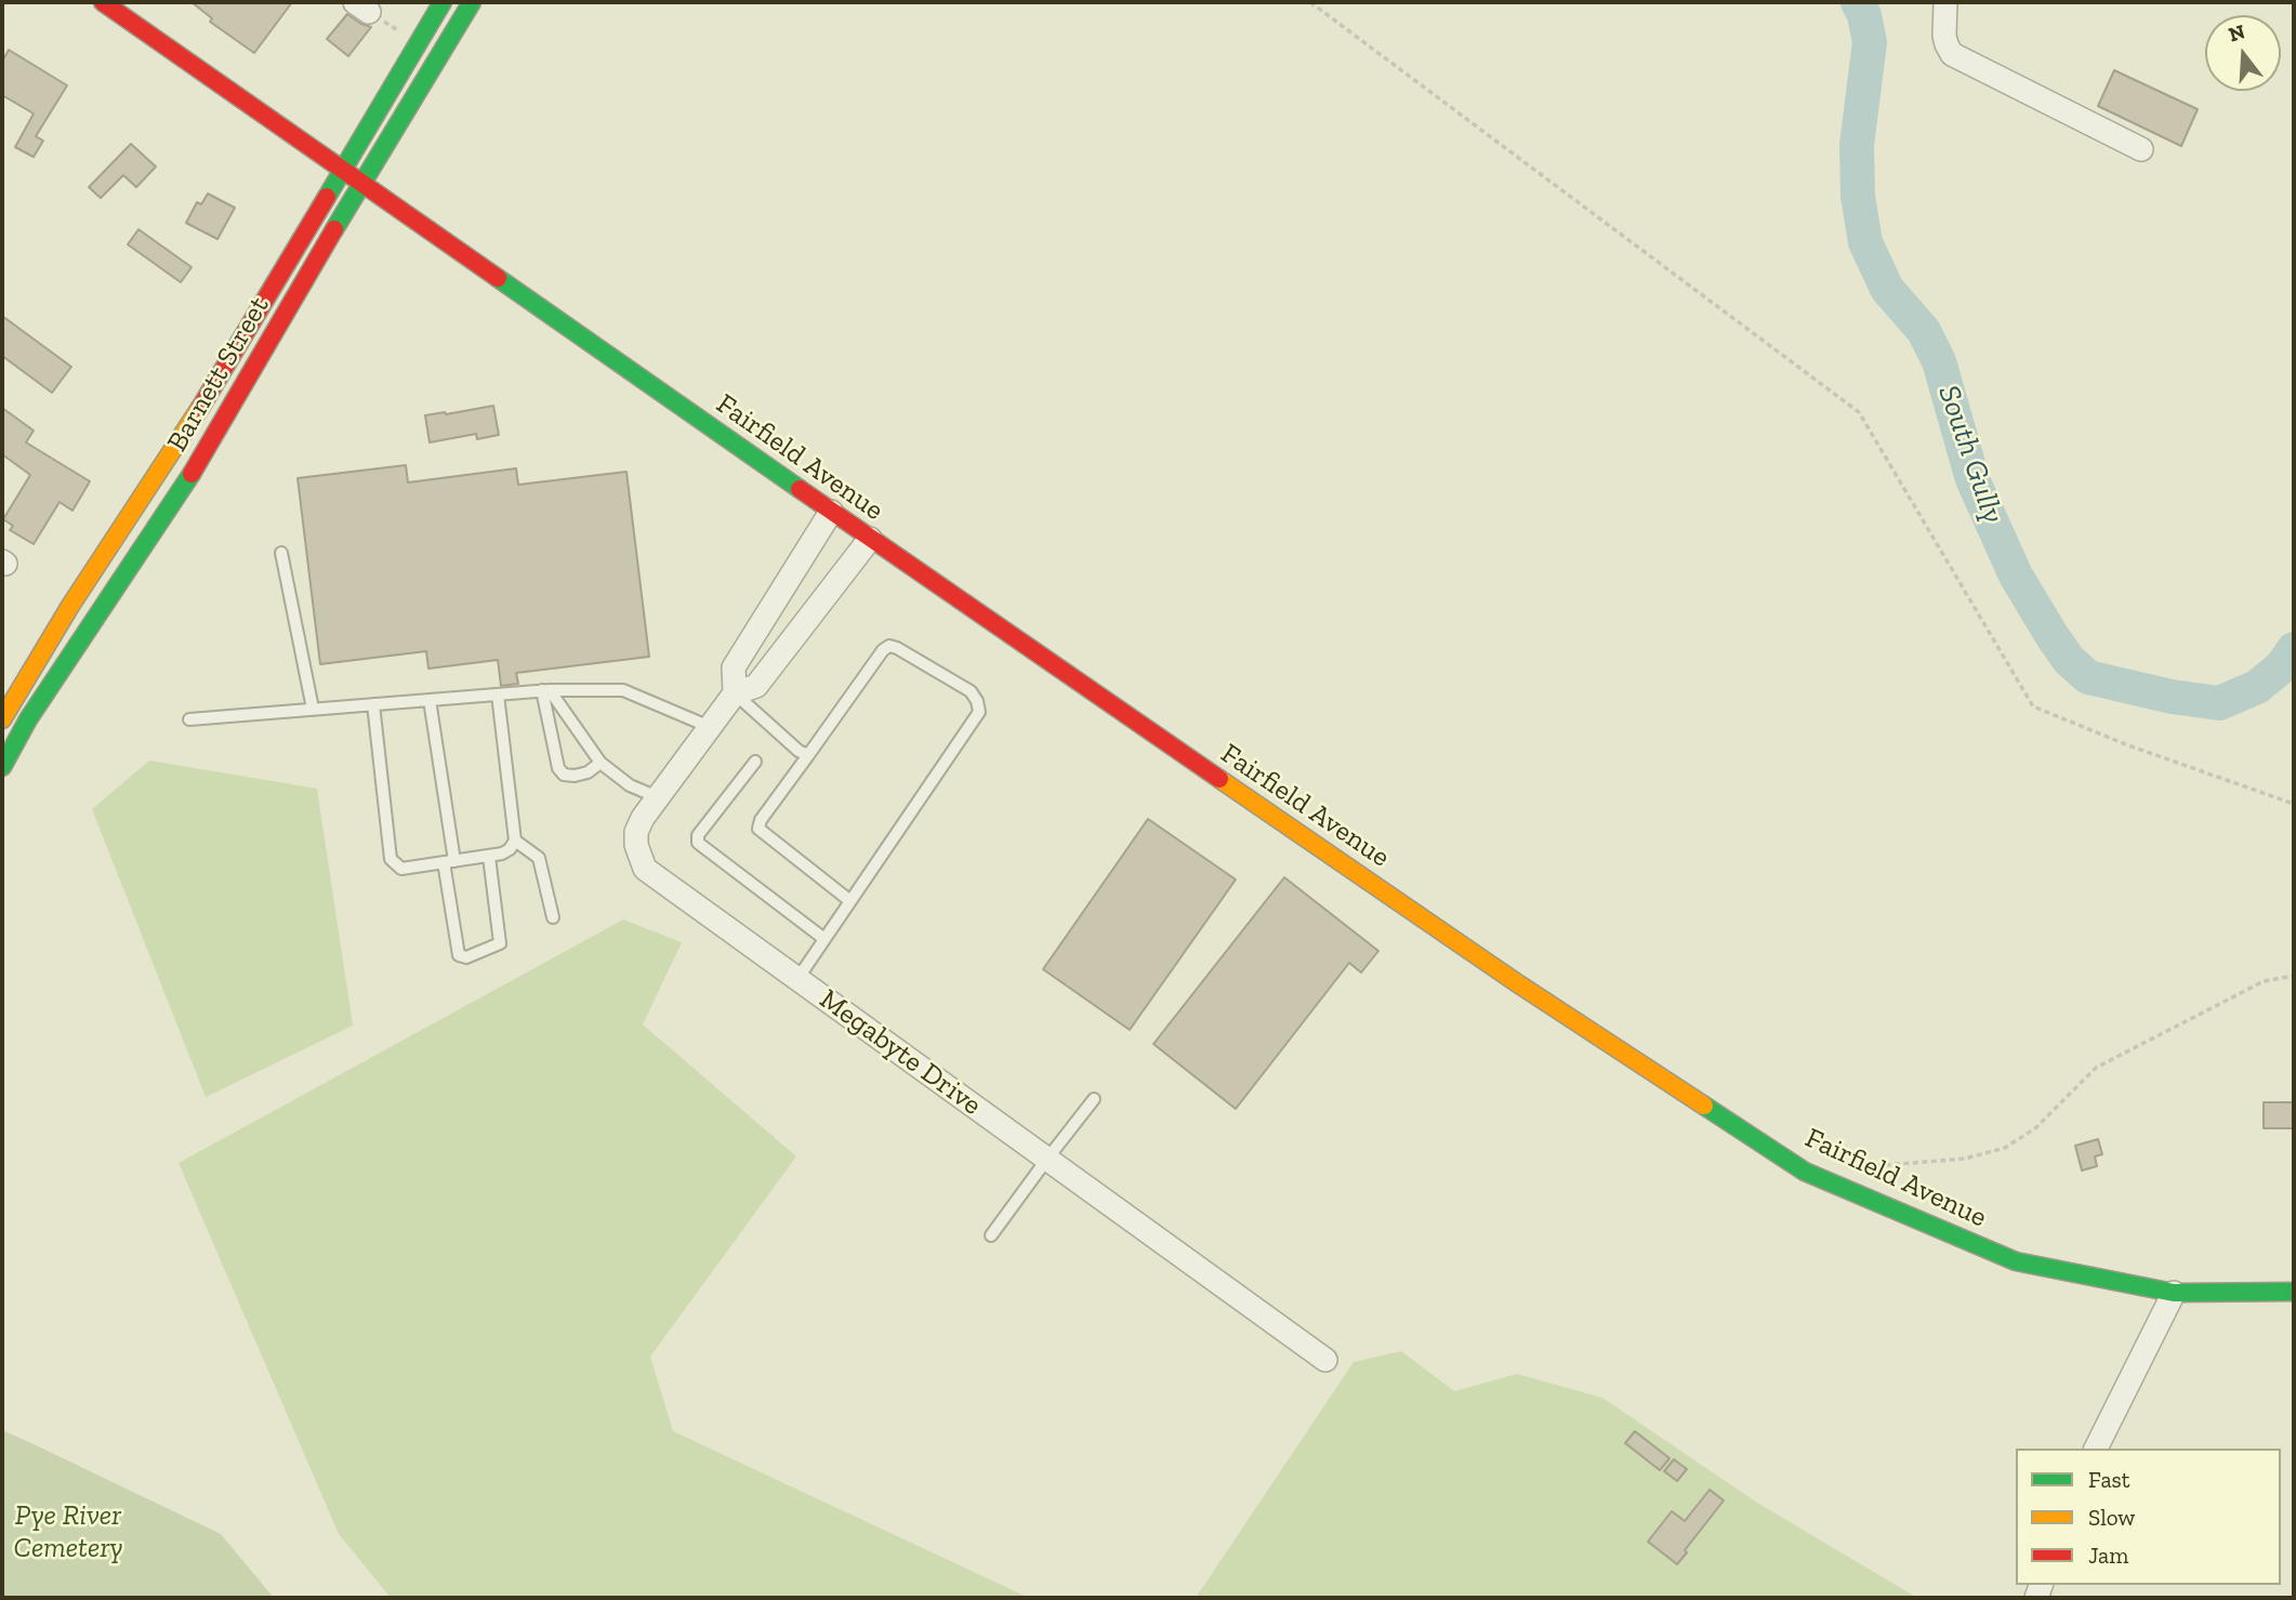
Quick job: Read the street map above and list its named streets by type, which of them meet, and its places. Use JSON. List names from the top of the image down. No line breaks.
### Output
{"streets":{"street":["Barnett Street","Fairfield Avenue","Megabyte Drive"]},"crossings":[["Barnett Street","Fairfield Avenue"],["Fairfield Avenue","Megabyte Drive"]],"water":["South Gully"],"parks":["Pye River Cemetery"],"legend":["Fast","Slow","Jam"],"north":"top"}
